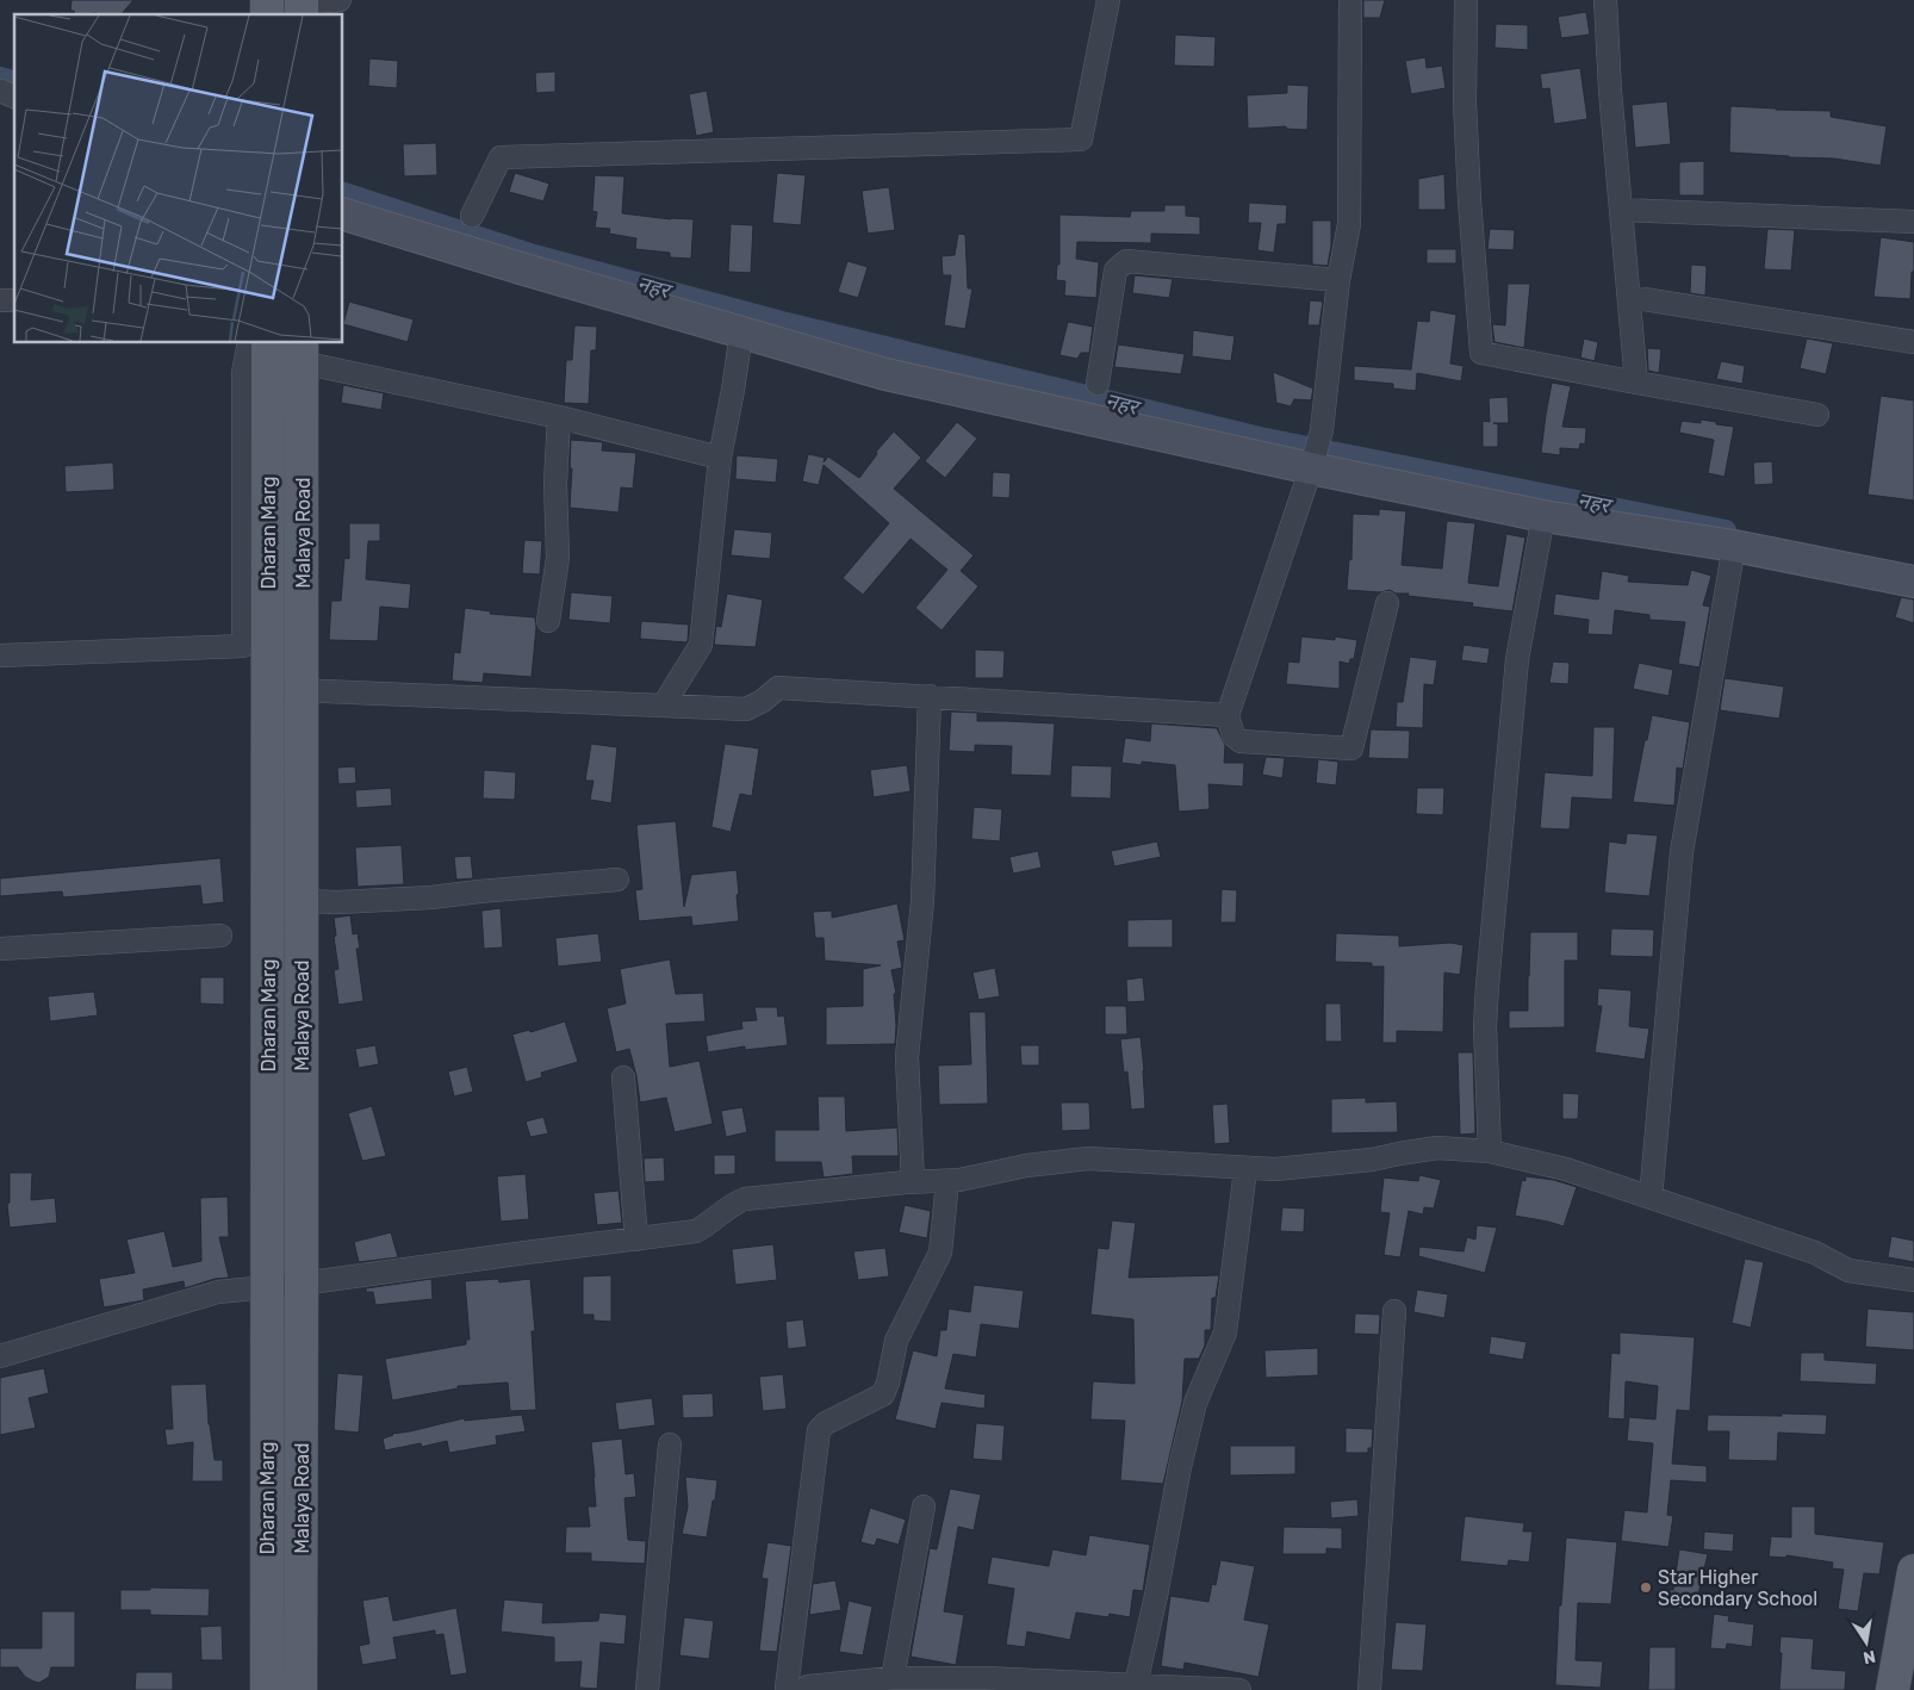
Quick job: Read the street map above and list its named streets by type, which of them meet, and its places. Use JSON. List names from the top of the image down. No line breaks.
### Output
{"streets":{"main road":["Dharan Marg","Malaya Road"]},"water":["नहर"],"places":["Star Higher Secondary School"],"north":"bottom"}
